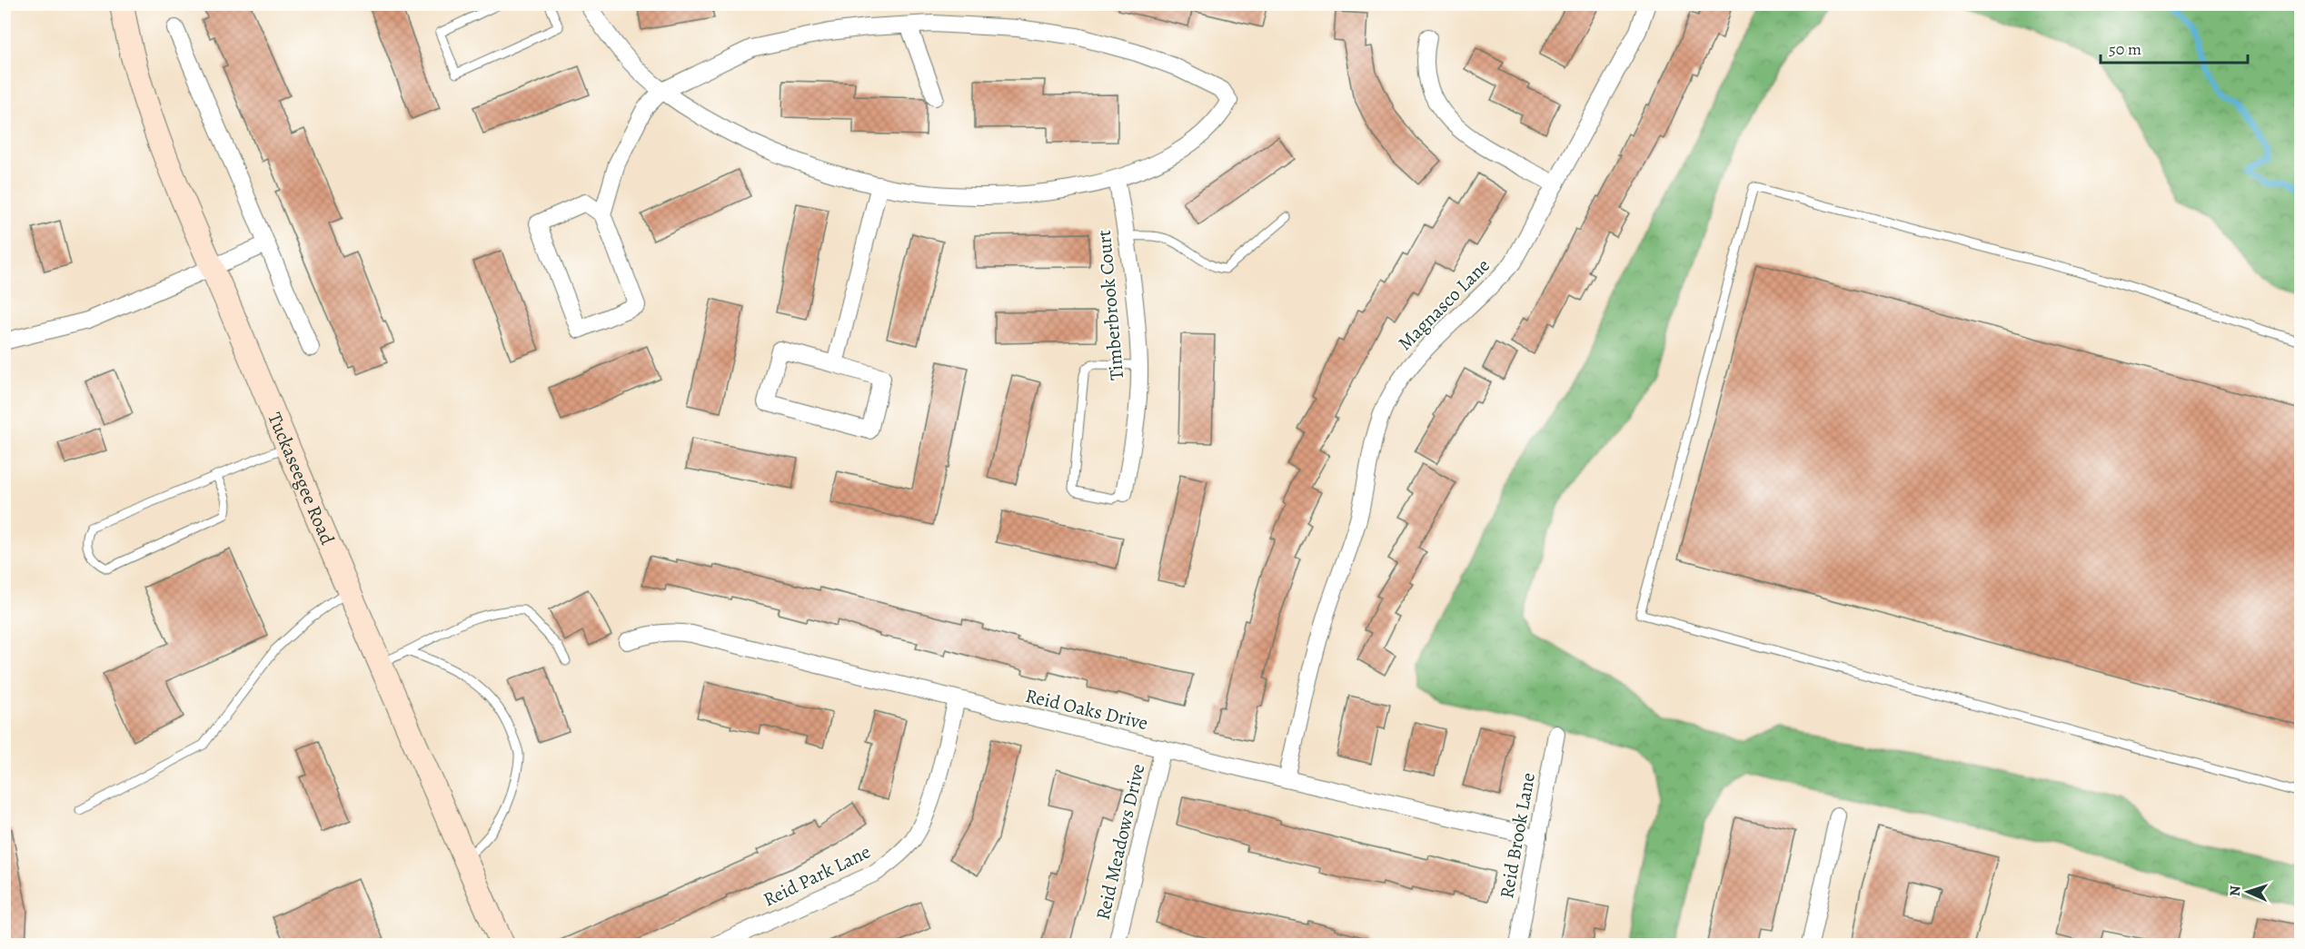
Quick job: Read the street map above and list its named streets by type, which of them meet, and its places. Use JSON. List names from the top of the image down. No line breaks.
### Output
{"streets":{"street":["Magnasco Lane","Timberbrook Court","Tuckaseegee Road","Reid Oaks Drive","Reid Brook Lane","Reid Meadows Drive","Reid Park Lane"]},"crossings":[["Magnasco Lane","Reid Oaks Drive"],["Reid Oaks Drive","Reid Brook Lane"],["Reid Oaks Drive","Reid Meadows Drive"],["Reid Oaks Drive","Reid Park Lane"]],"scale_bar":"50 m","north":"left"}
